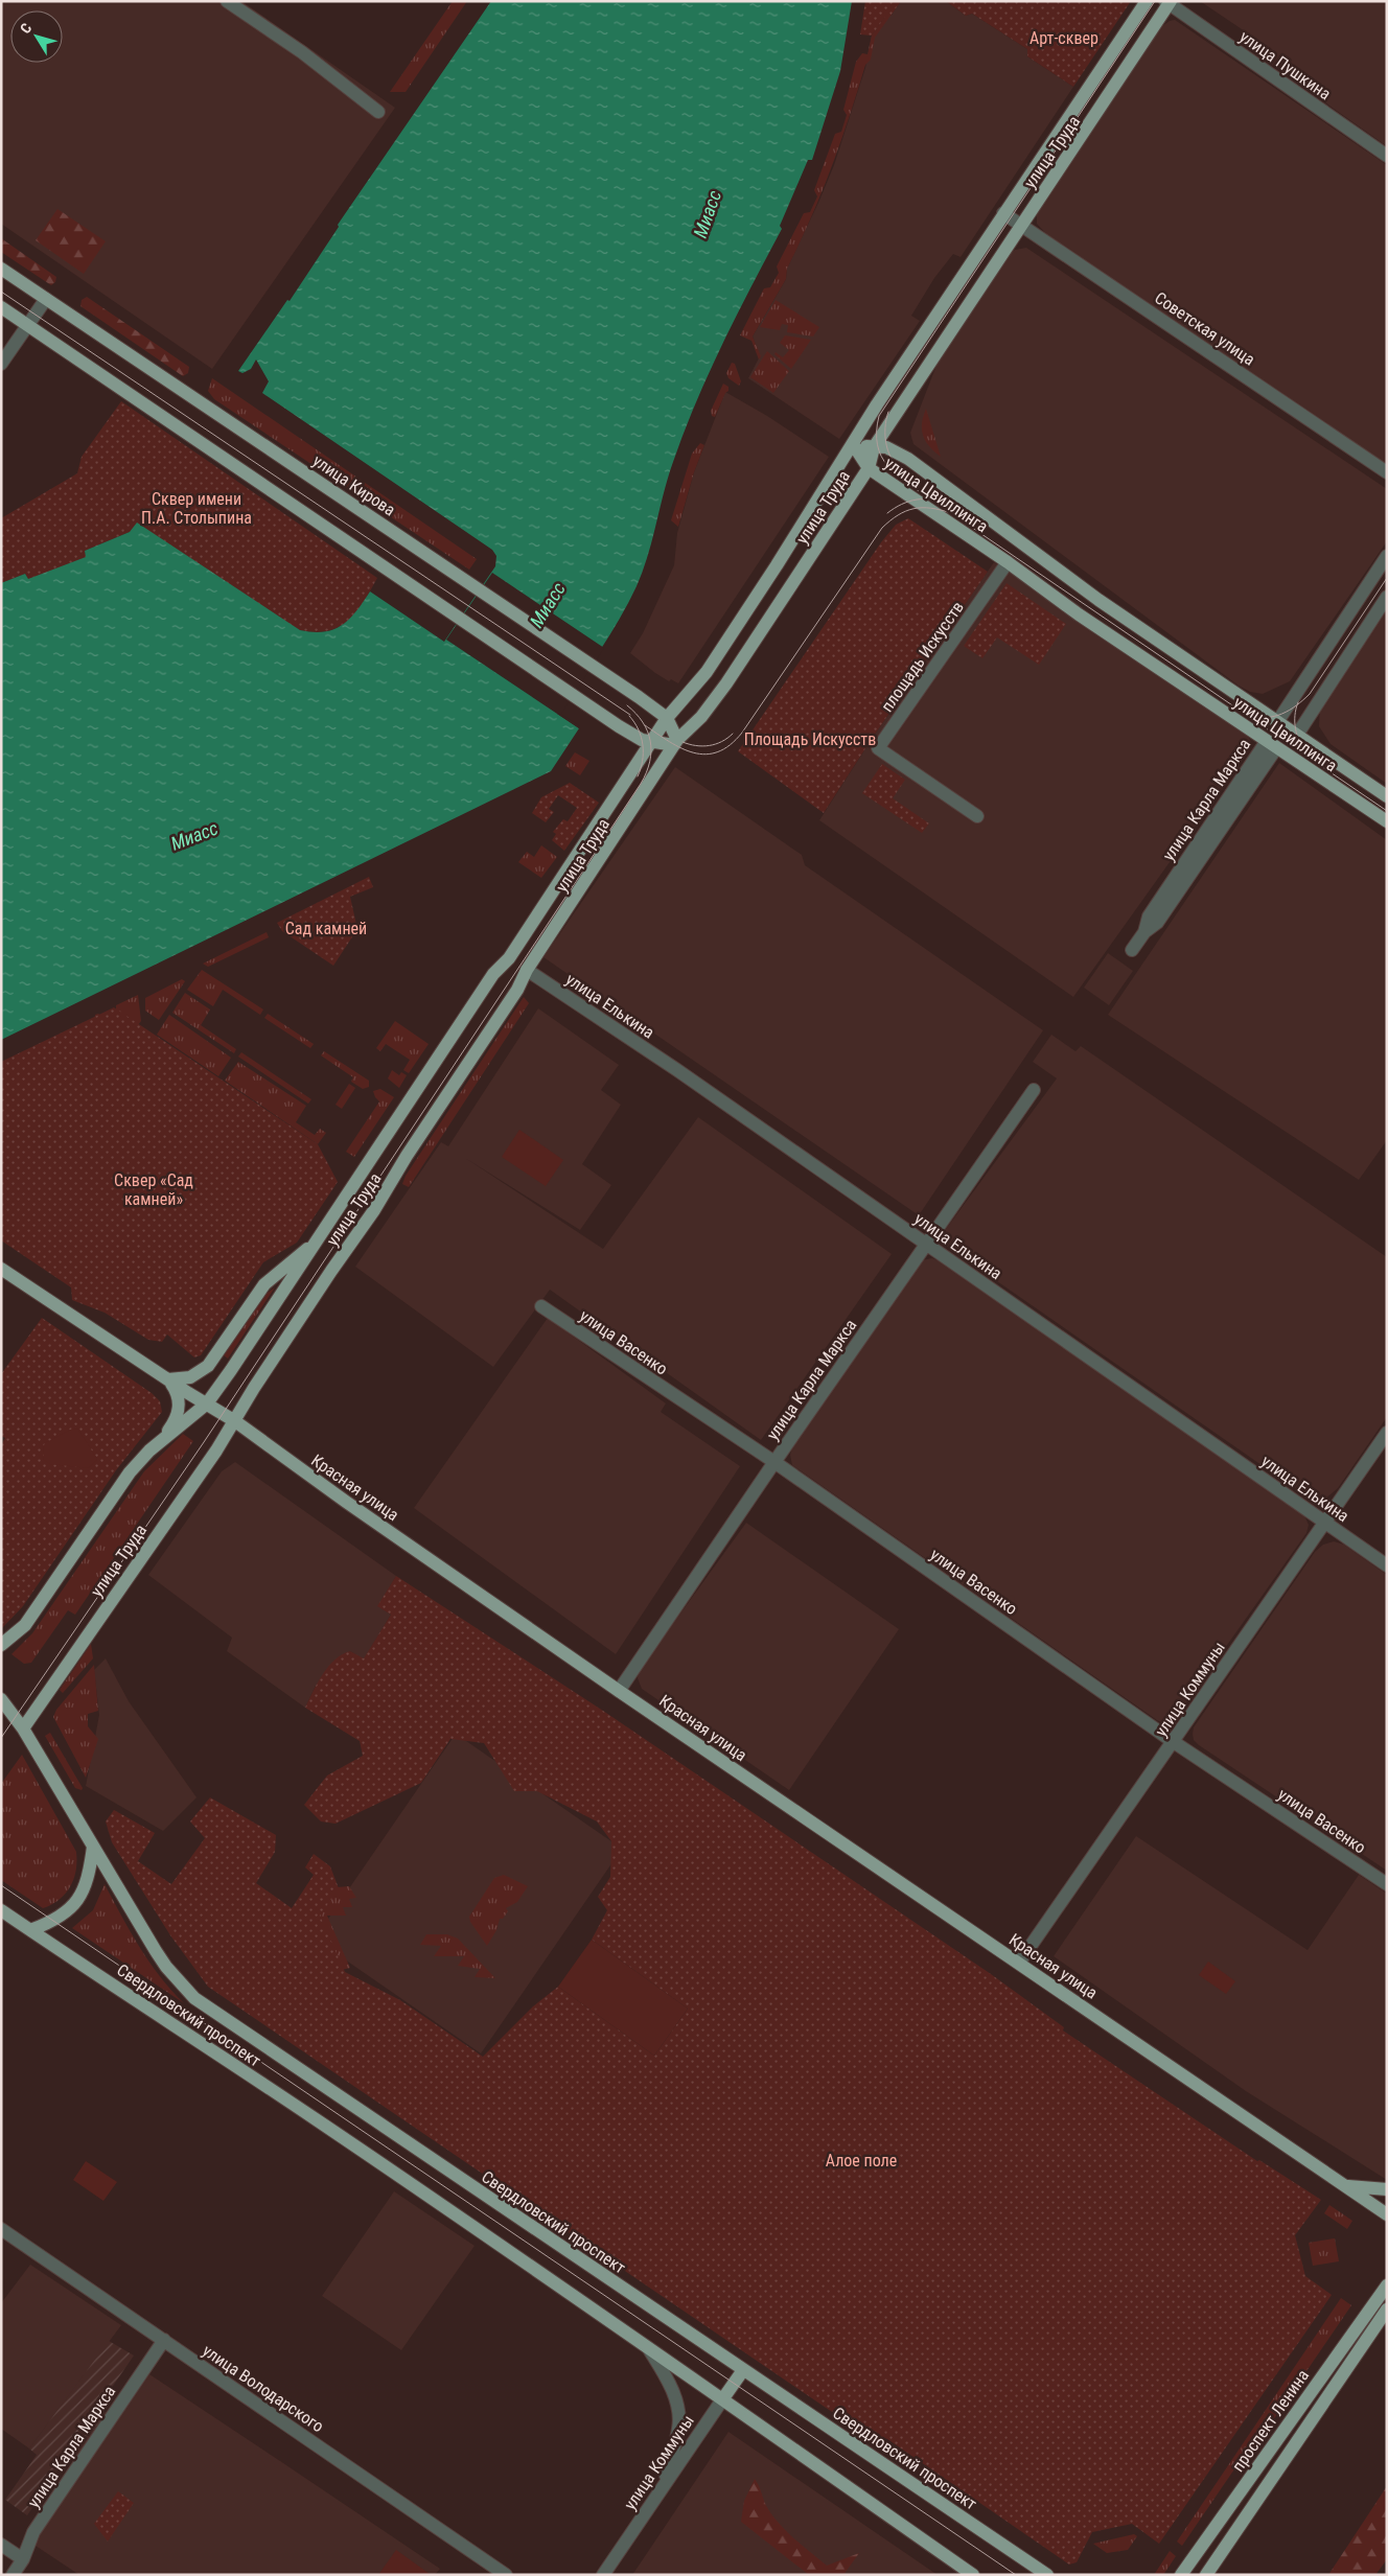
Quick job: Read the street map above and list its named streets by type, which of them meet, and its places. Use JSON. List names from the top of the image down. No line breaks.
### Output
{"streets":{"main road":["улица Труда","улица Кирова","улица Цвиллинга","улица Карла Маркса","улица Елькина","Красная улица","улица Коммуны","Свердловский проспект","проспект Ленина"],"street":["улица Пушкина","Советская улица","площадь Искусств","улица Васенко","улица Володарского"]},"crossings":[["улица Пушкина","улица Труда"],["улица Труда","Советская улица"],["улица Труда","улица Кирова"],["улица Труда","улица Цвиллинга"],["улица Труда","улица Елькина"],["улица Труда","Красная улица"],["улица Труда","Свердловский проспект"],["улица Цвиллинга","площадь Искусств"],["улица Цвиллинга","улица Карла Маркса"],["улица Карла Маркса","улица Елькина"],["улица Карла Маркса","улица Васенко"],["улица Карла Маркса","Красная улица"],["улица Карла Маркса","улица Володарского"],["улица Елькина","улица Коммуны"],["улица Васенко","улица Коммуны"],["Красная улица","улица Коммуны"],["улица Коммуны","Свердловский проспект"]],"water":["Миасс"],"parks":["Арт-сквер","Сквер имени П.А. Столыпина","Площадь Искусств","Сад камней","Сквер «Сад камней»","Алое поле"],"north":"top left"}
